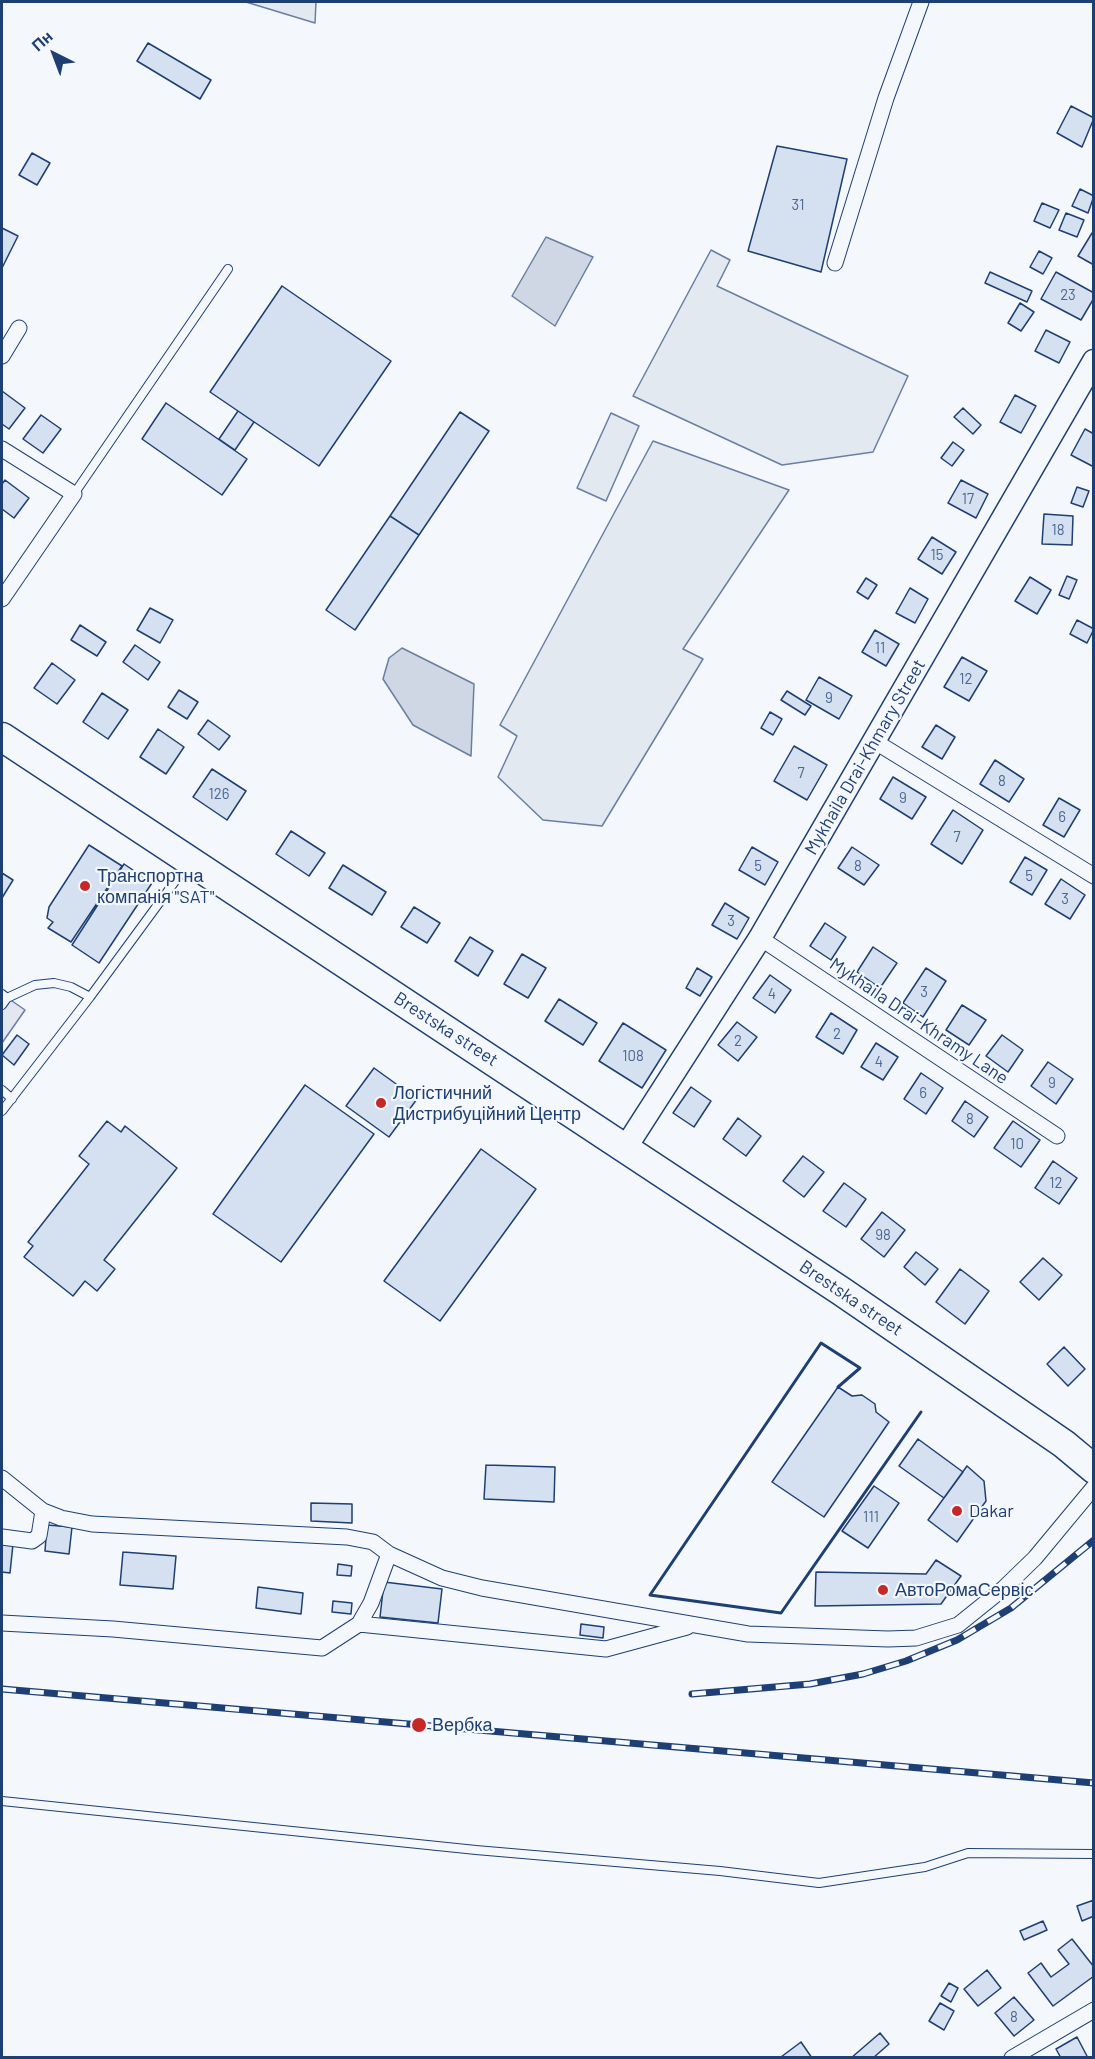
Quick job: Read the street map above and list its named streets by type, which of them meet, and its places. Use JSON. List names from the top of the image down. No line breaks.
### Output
{"streets":{"highway":["Brestska street"],"main road":["Mykhaila Drai-Khmary Street"],"street":["Mykhaila Drai-Khramy Lane"]},"crossings":[["Mykhaila Drai-Khmary Street","Mykhaila Drai-Khramy Lane"],["Mykhaila Drai-Khmary Street","Brestska street"]],"places":["Транспортна компанія \"SAT\"","Логістичний Дистрибуційний Центр","Dakar","АвтоРомаСервіс","Вербка"],"house_numbers":["31","23","17","18","15","11","12","9","7","8","126","9","6","7","5","8","5","3","3","3","4","2","2","108","4","9","6","8","10","12","98","111","8"],"north":"top left"}
